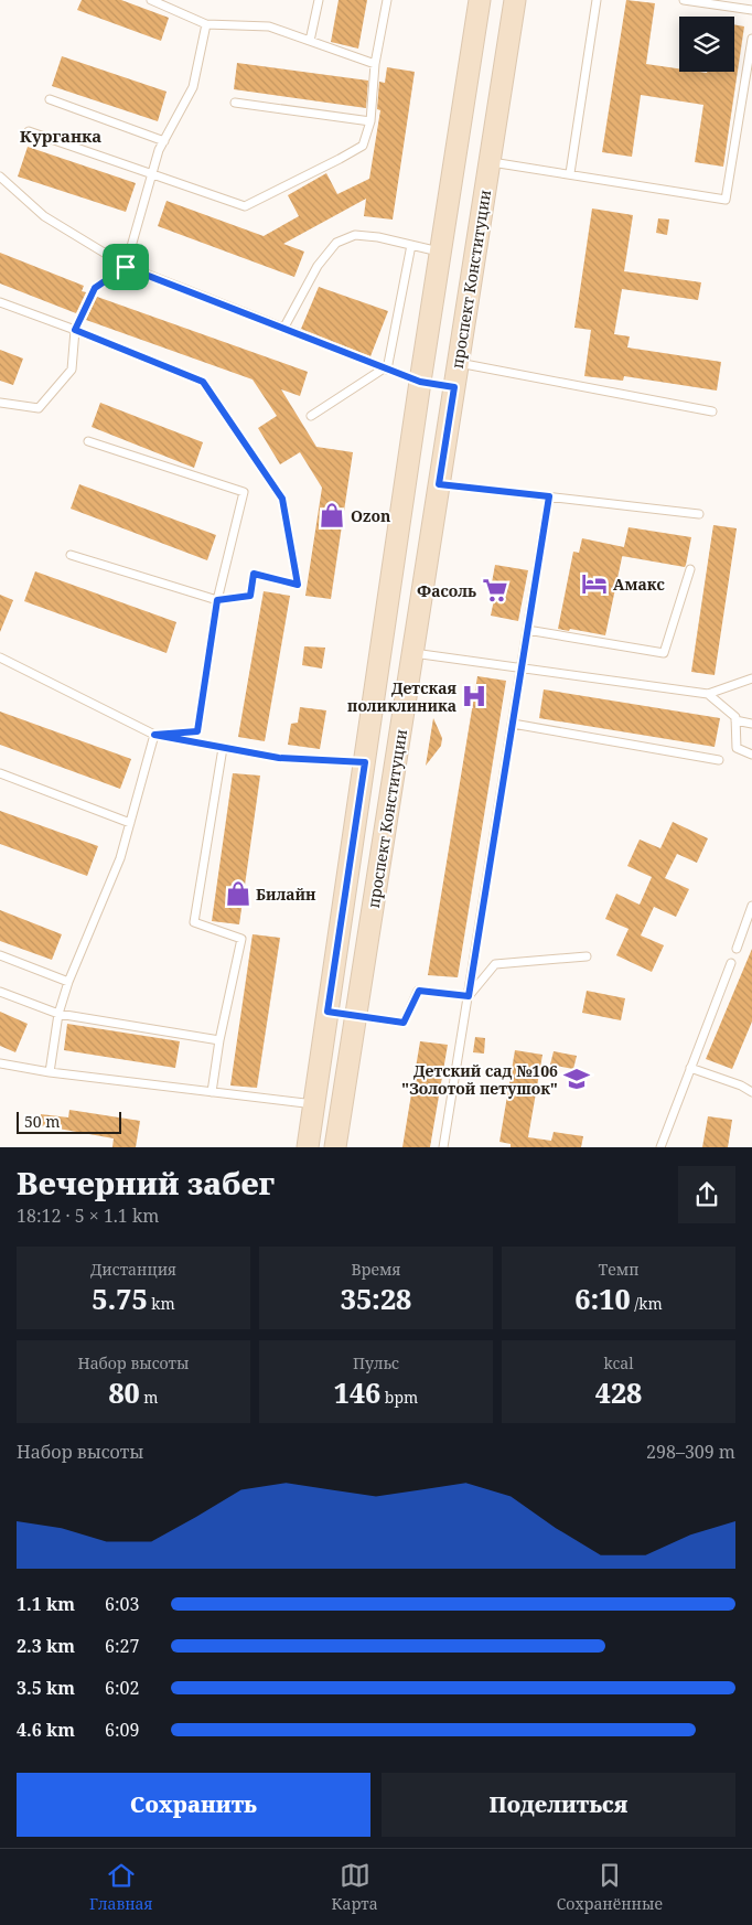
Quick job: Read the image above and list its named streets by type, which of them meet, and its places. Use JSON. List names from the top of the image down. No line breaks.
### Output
{"streets":{"main road":["проспект Конституции"]},"districts":["Курганка"],"places":{"shop":["Ozon","Билайн"],"hotel":["Амакс"],"supermarket":["Фасоль"],"hospital":["Детская поликлиника"],"school or university":["Детский сад №106 \"Золотой петушок\""]},"scale_bar":"50 m","page":{"scale":"50 m","heading":["Вечерний забег","18:12 · 5 × 1.1 km"],"stats":[["Дистанция","5.75 km"],["Время","35:28"],["Темп","6:10 /km"],["Набор высоты","80 m"],["Пульс","146 bpm"],["kcal","428"]],"chart":["Набор высоты","298–309 m"],"list":[{"name":"1.1 km","note":"6:03"},{"name":"2.3 km","note":"6:27"},{"name":"3.5 km","note":"6:02"},{"name":"4.6 km","note":"6:09"}],"buttons":["Сохранить","Поделиться"],"tabs":["Главная","Карта","Сохранённые"]}}
